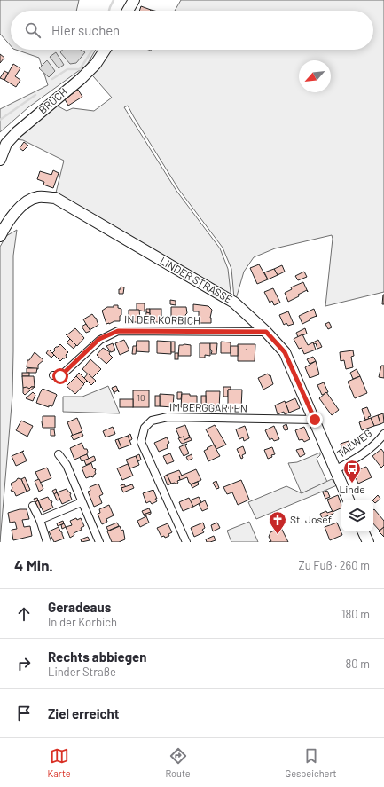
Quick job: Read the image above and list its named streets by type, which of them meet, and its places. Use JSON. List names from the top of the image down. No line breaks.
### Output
{"streets":{"street":["BRUCH","LINDER STRASSE","IN DER KORBICH","IM BERGGARTEN","TALWEG"]},"crossings":[["LINDER STRASSE","IN DER KORBICH"],["LINDER STRASSE","IM BERGGARTEN"],["LINDER STRASSE","TALWEG"]],"places":{"bus stop":["Linde"],"church":["St. Josef"]},"house_numbers":["1","10"],"north":"bottom left","page":{"search":"Hier suchen","heading":["4 Min.","Zu Fuß · 260 m"],"list":[["Geradeaus","In der Korbich","180 m"],["Rechts abbiegen","Linder Straße","80 m"],"Ziel erreicht"],"nav":["Karte","Route","Gespeichert"]}}
